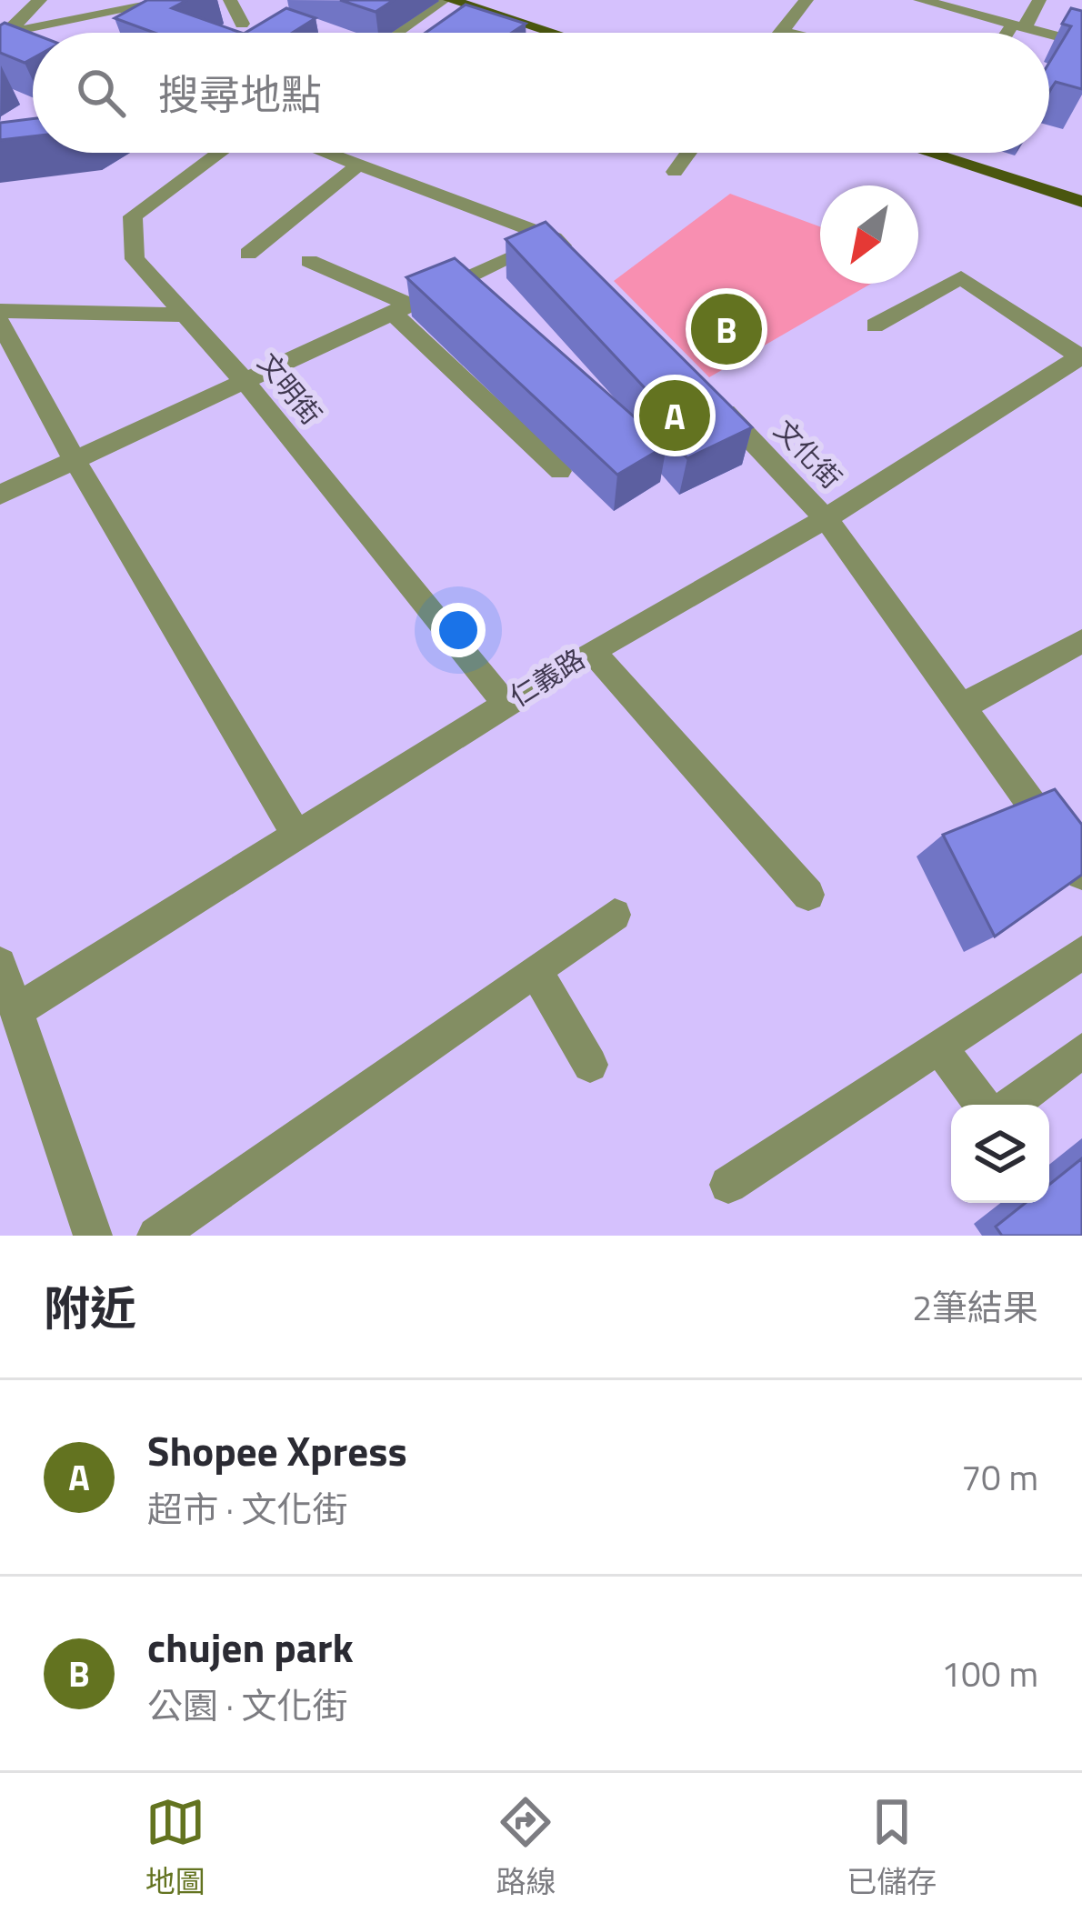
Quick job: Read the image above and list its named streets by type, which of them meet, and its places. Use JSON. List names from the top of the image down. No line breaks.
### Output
{"streets":{"street":["文明街","文化街","仁義路"]},"crossings":[["文明街","仁義路"],["文化街","仁義路"]],"north":"bottom left","page":{"search":"搜尋地點","pins":["B","A"],"heading":["附近","2筆結果"],"list":[{"mark":"A","name":"Shopee Xpress","note":"超市 · 文化街","value":"70 m"},{"mark":"B","name":"chujen park","note":"公園 · 文化街","value":"100 m"}],"nav":["地圖","路線","已儲存"]}}
